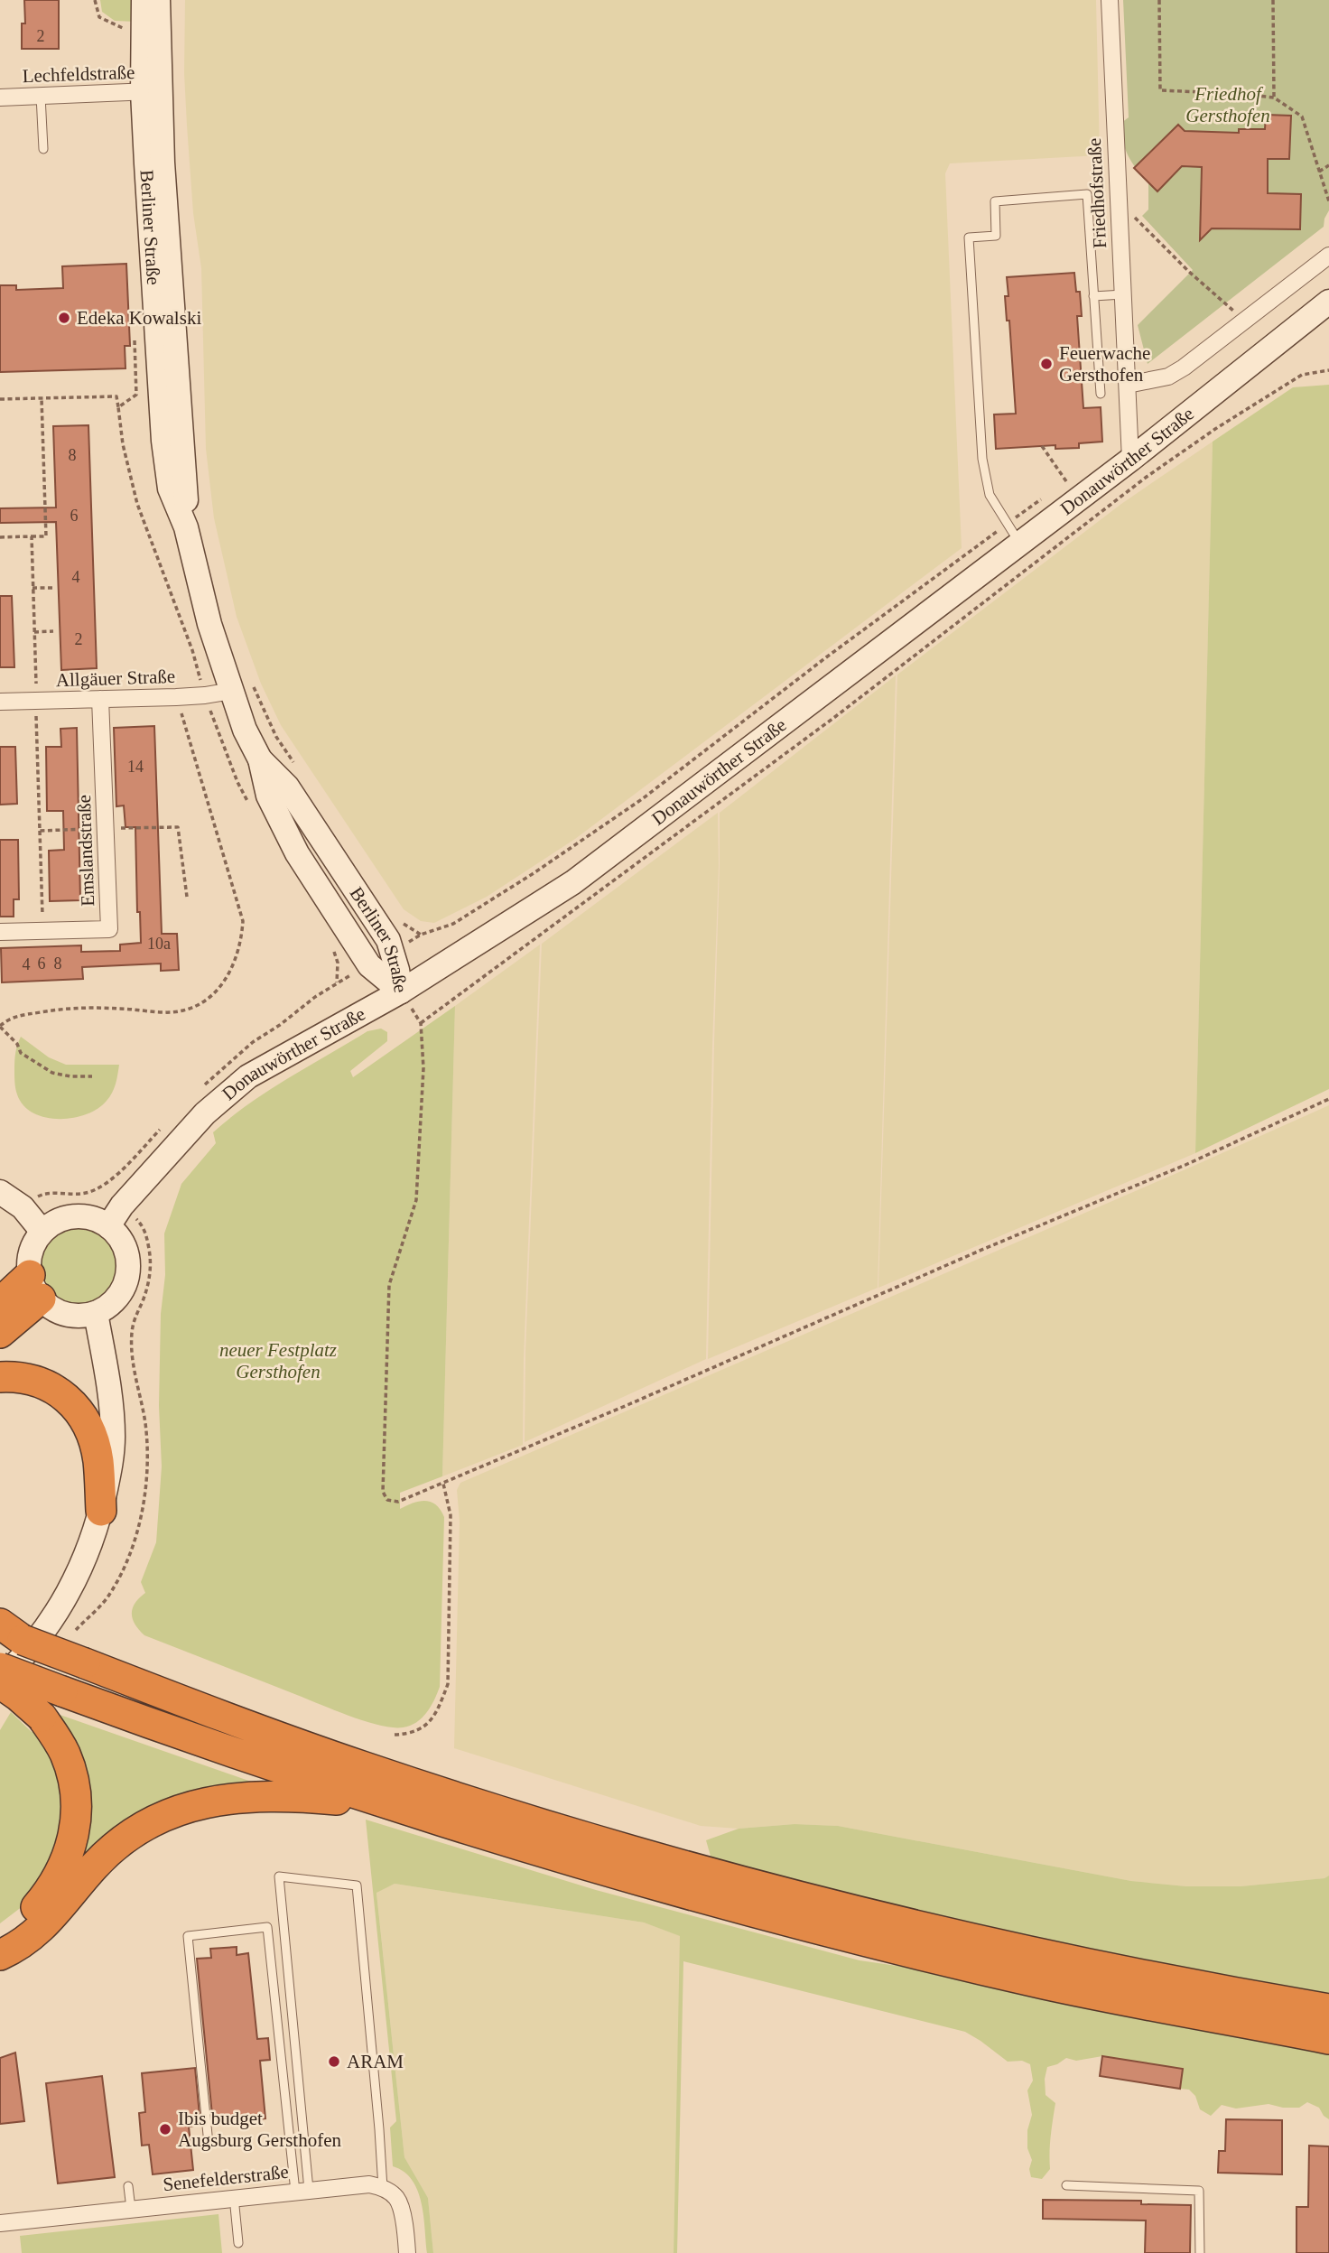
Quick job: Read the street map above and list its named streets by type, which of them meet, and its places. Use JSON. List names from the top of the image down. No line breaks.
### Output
{"streets":{"main road":["Berliner Straße","Donauwörther Straße"],"street":["Lechfeldstraße","Friedhofstraße","Allgäuer Straße","Emslandstraße","Senefelderstraße"]},"crossings":[["Lechfeldstraße","Berliner Straße"],["Friedhofstraße","Donauwörther Straße"],["Berliner Straße","Donauwörther Straße"],["Berliner Straße","Allgäuer Straße"],["Allgäuer Straße","Emslandstraße"]],"parks":["Friedhof Gersthofen","neuer Festplatz Gersthofen"],"places":["Edeka Kowalski","Feuerwache Gersthofen","ARAM","Ibis budget Augsburg Gersthofen"],"house_numbers":["2","8","6","4","2","14","10a","6","8","4"]}
